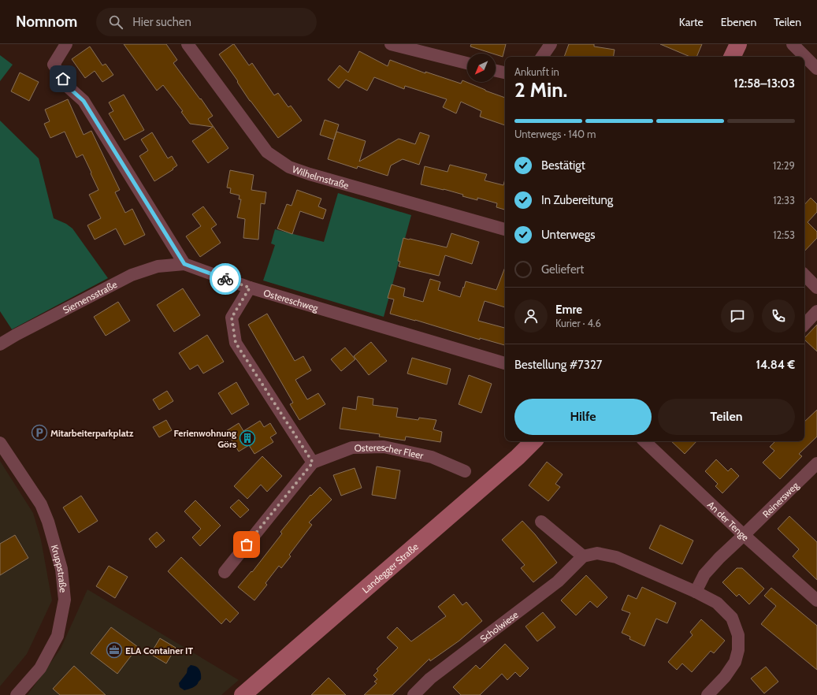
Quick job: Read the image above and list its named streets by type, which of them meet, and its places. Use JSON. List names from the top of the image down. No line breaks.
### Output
{"streets":{"main road":["Landegger Straße"],"street":["Wilhelmstraße","Siemensstraße","Ostereschweg","Osterescher Fleer","Reinersweg","An der Tenge","Kruppstraße","Scholwiese"]},"crossings":[["Siemensstraße","Ostereschweg"],["Reinersweg","An der Tenge"]],"places":{"parking":["Mitarbeiterparkplatz"],"building":["Ferienwohnung Görs"],"office":["ELA Container IT"]},"north":"bottom left","page":{"header":"Nomnom","search":"Hier suchen","nav":["Karte","Ebenen","Teilen"],"heading":["2 Min.","Ankunft in","12:58–13:03"],"panel":["Emre","Kurier · 4.6","Bestellung #7327","14.84 €"],"bar":"Unterwegs · 140 m","list":[["Bestätigt","12:29"],["In Zubereitung","12:33"],["Unterwegs","12:53"],"Geliefert"],"buttons":["Hilfe","Teilen"]}}
